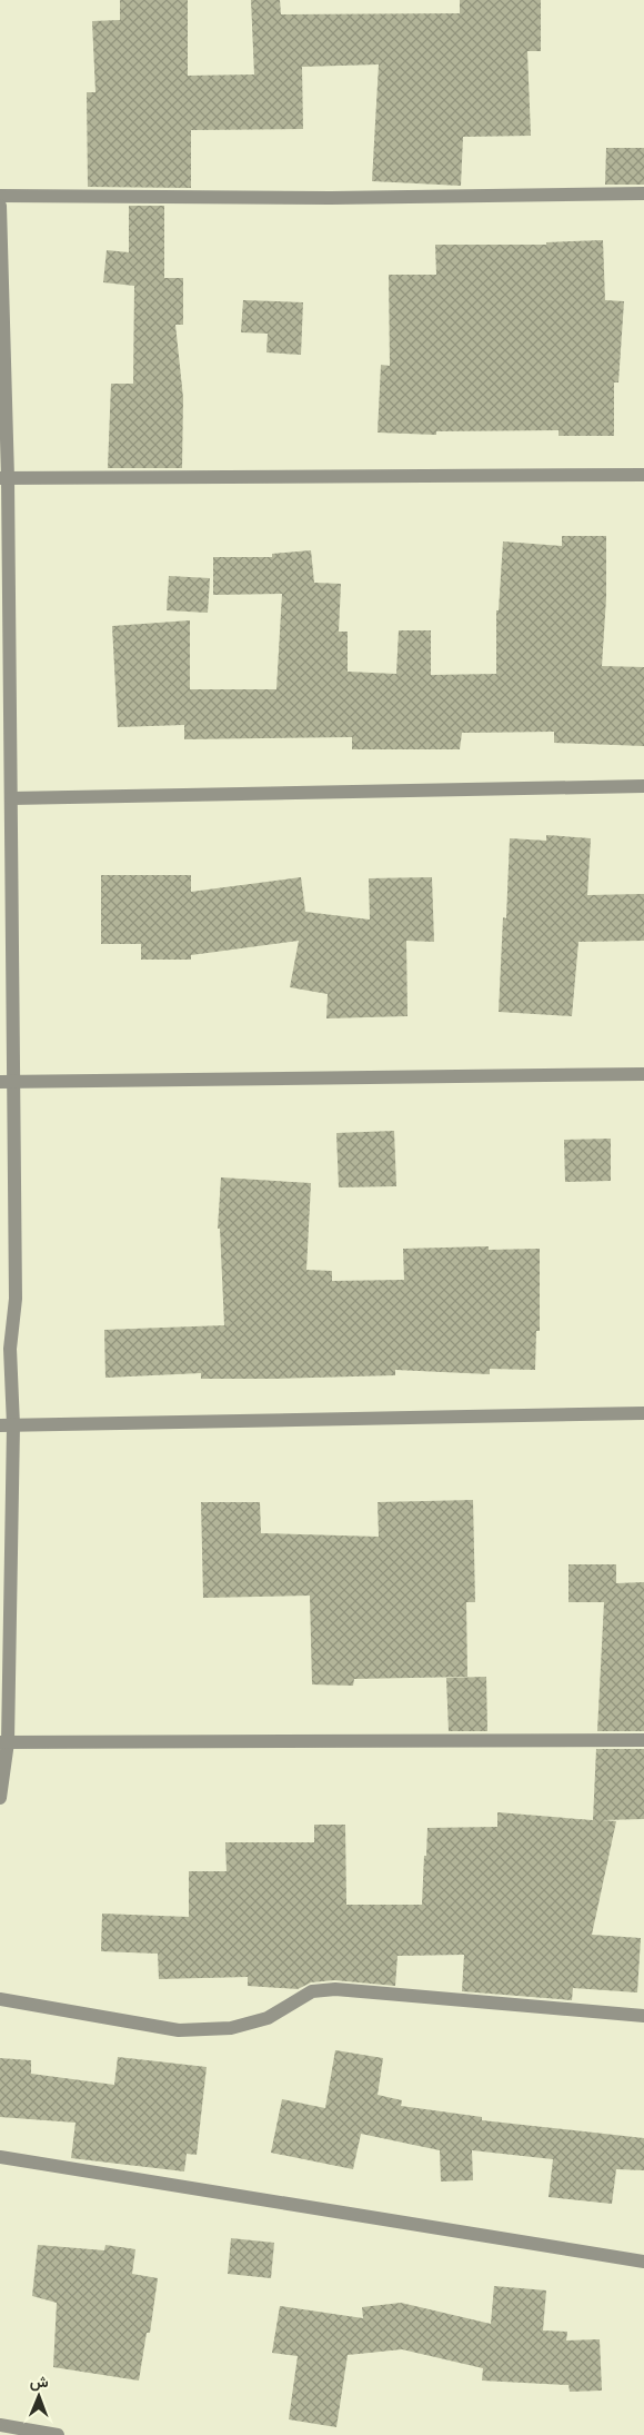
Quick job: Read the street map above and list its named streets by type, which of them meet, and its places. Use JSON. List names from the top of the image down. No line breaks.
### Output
{"north":"top"}
